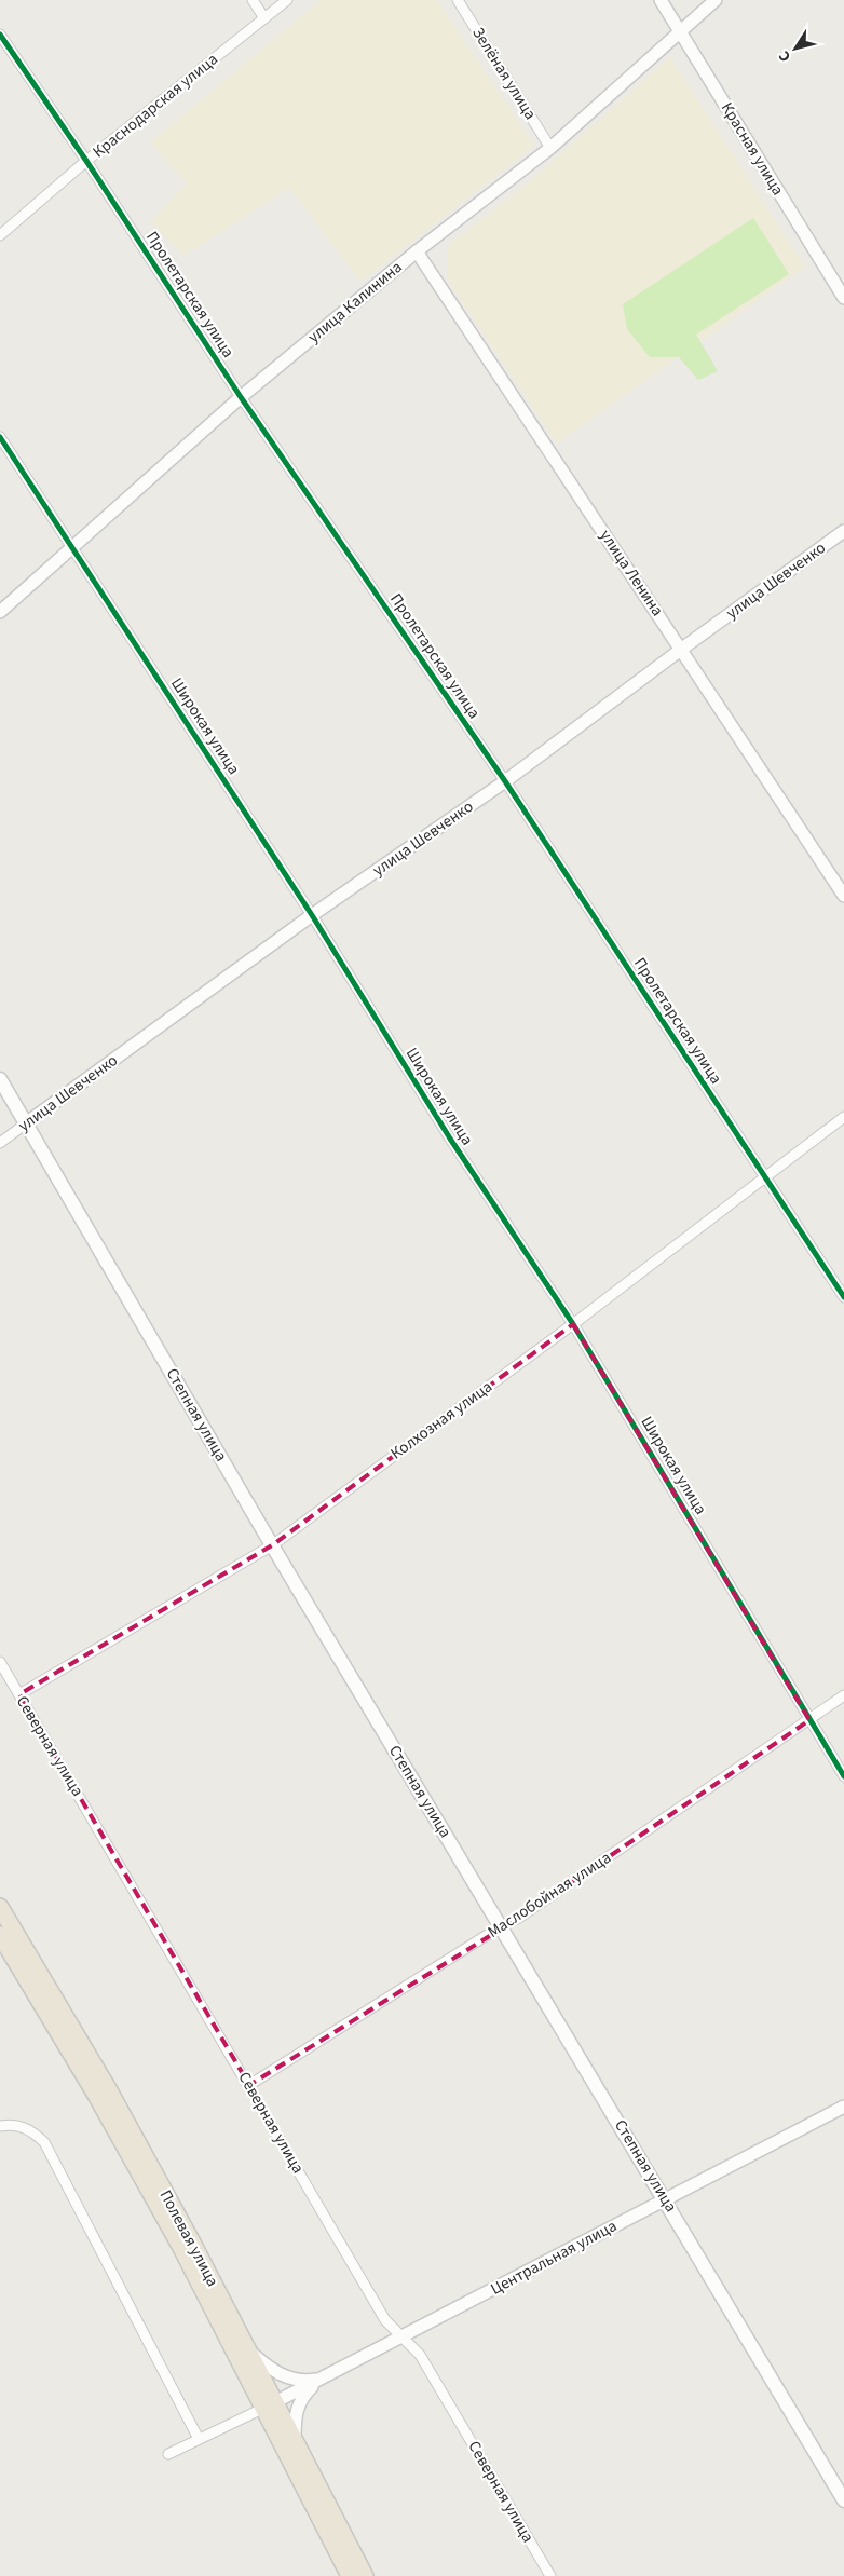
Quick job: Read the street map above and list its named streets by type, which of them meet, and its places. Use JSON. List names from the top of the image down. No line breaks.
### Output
{"streets":{"highway":["Полевая улица"],"main road":["Степная улица"],"street":["Зелёная улица","Краснодарская улица","Красная улица","Пролетарская улица","улица Калинина","улица Ленина","улица Шевченко","Широкая улица","Колхозная улица","Северная улица","Маслобойная улица","Центральная улица"]},"crossings":[["Зелёная улица","улица Калинина"],["Краснодарская улица","Пролетарская улица"],["Красная улица","улица Калинина"],["Пролетарская улица","улица Калинина"],["Пролетарская улица","улица Шевченко"],["Пролетарская улица","Колхозная улица"],["улица Калинина","улица Ленина"],["улица Калинина","Широкая улица"],["улица Ленина","улица Шевченко"],["улица Шевченко","Широкая улица"],["улица Шевченко","Степная улица"],["Широкая улица","Колхозная улица"],["Широкая улица","Маслобойная улица"],["Степная улица","Колхозная улица"],["Степная улица","Маслобойная улица"],["Степная улица","Центральная улица"],["Колхозная улица","Северная улица"],["Северная улица","Маслобойная улица"],["Северная улица","Центральная улица"],["Полевая улица","Центральная улица"]],"north":"bottom left"}
